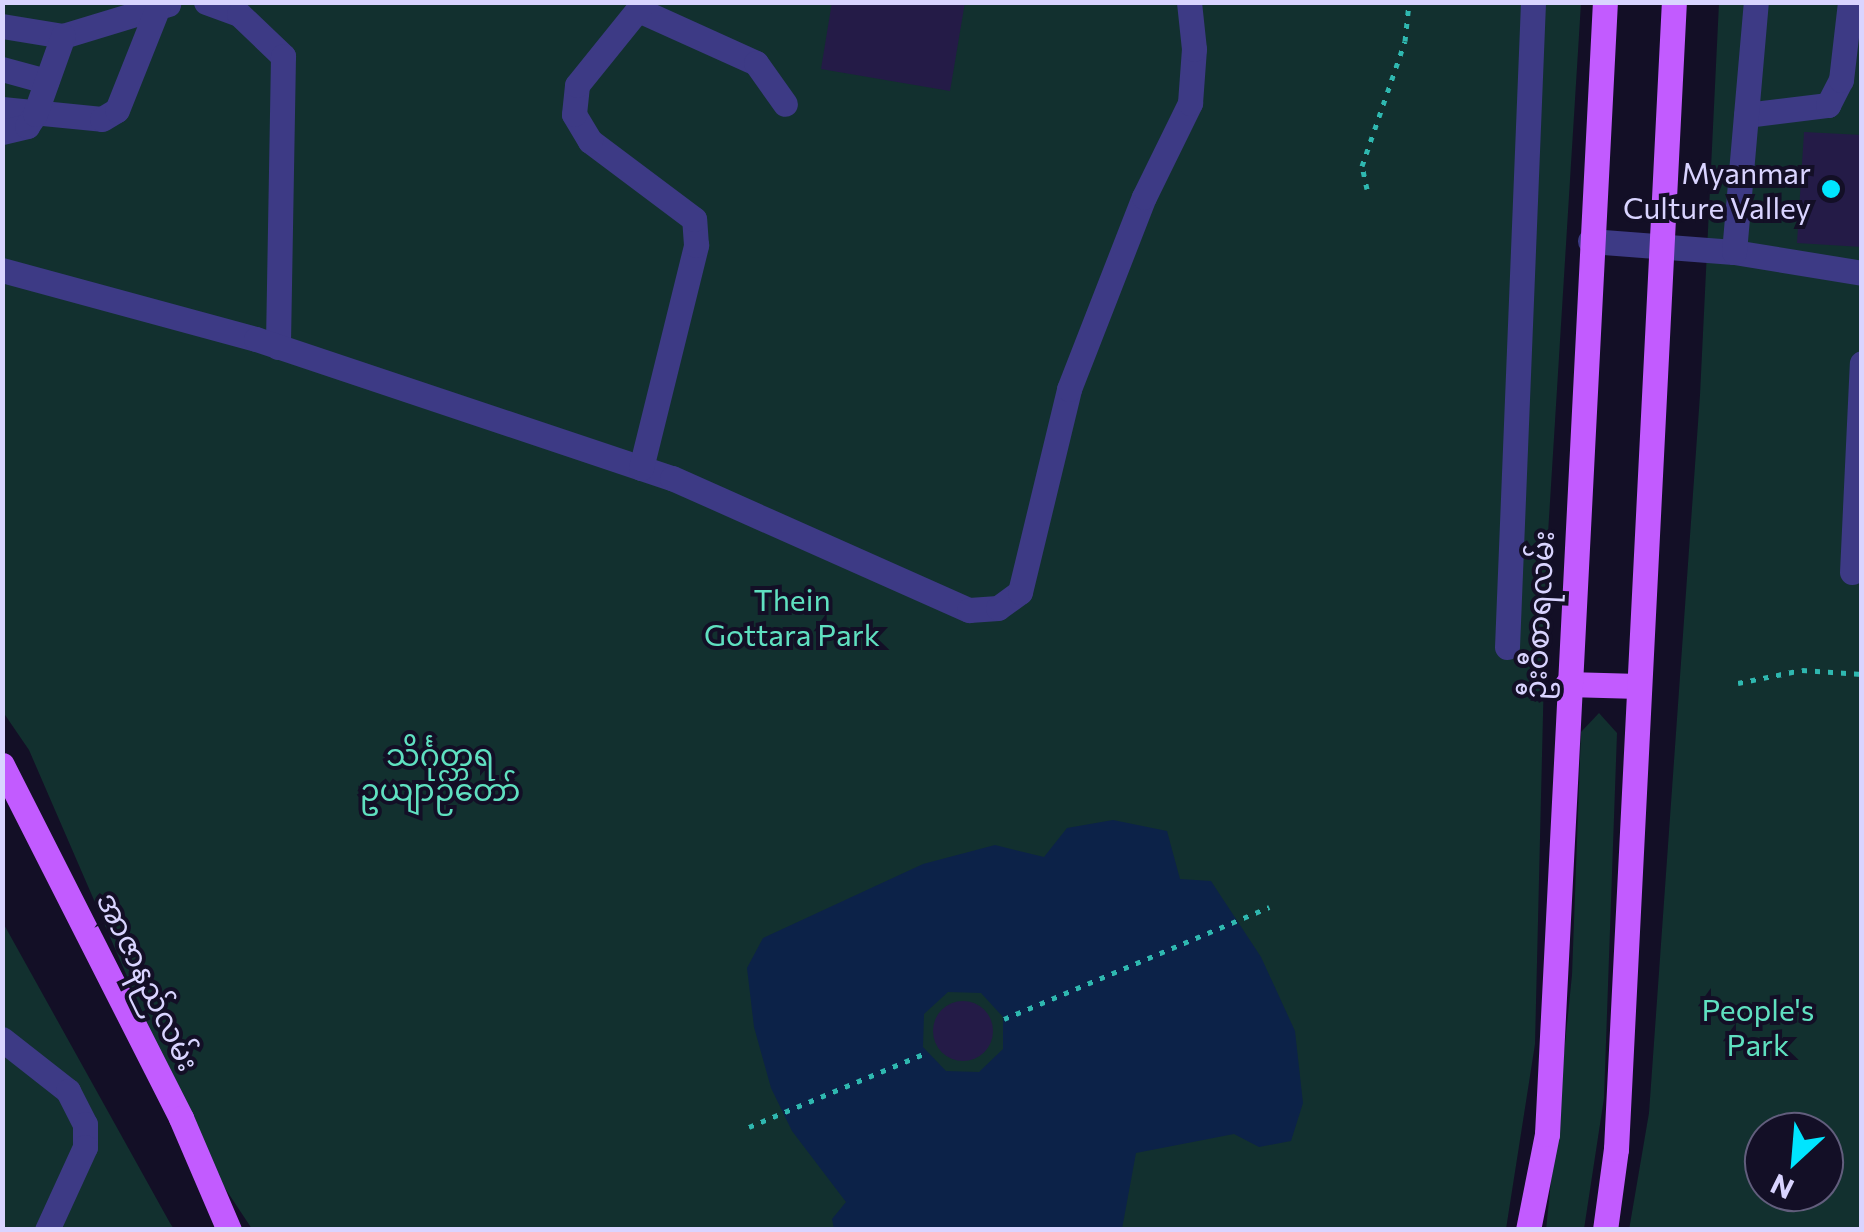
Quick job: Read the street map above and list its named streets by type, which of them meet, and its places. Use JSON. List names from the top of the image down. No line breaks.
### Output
{"streets":{"main road":["ဦးဝီစာရလမ်း","အာဇာနည်လမ်း"]},"parks":["Thein Gottara Park","သိင်္ဂုတ္တရ ဥယျာဉ်တော်","People's Park"],"places":["Myanmar Culture Valley"],"north":"bottom left"}
